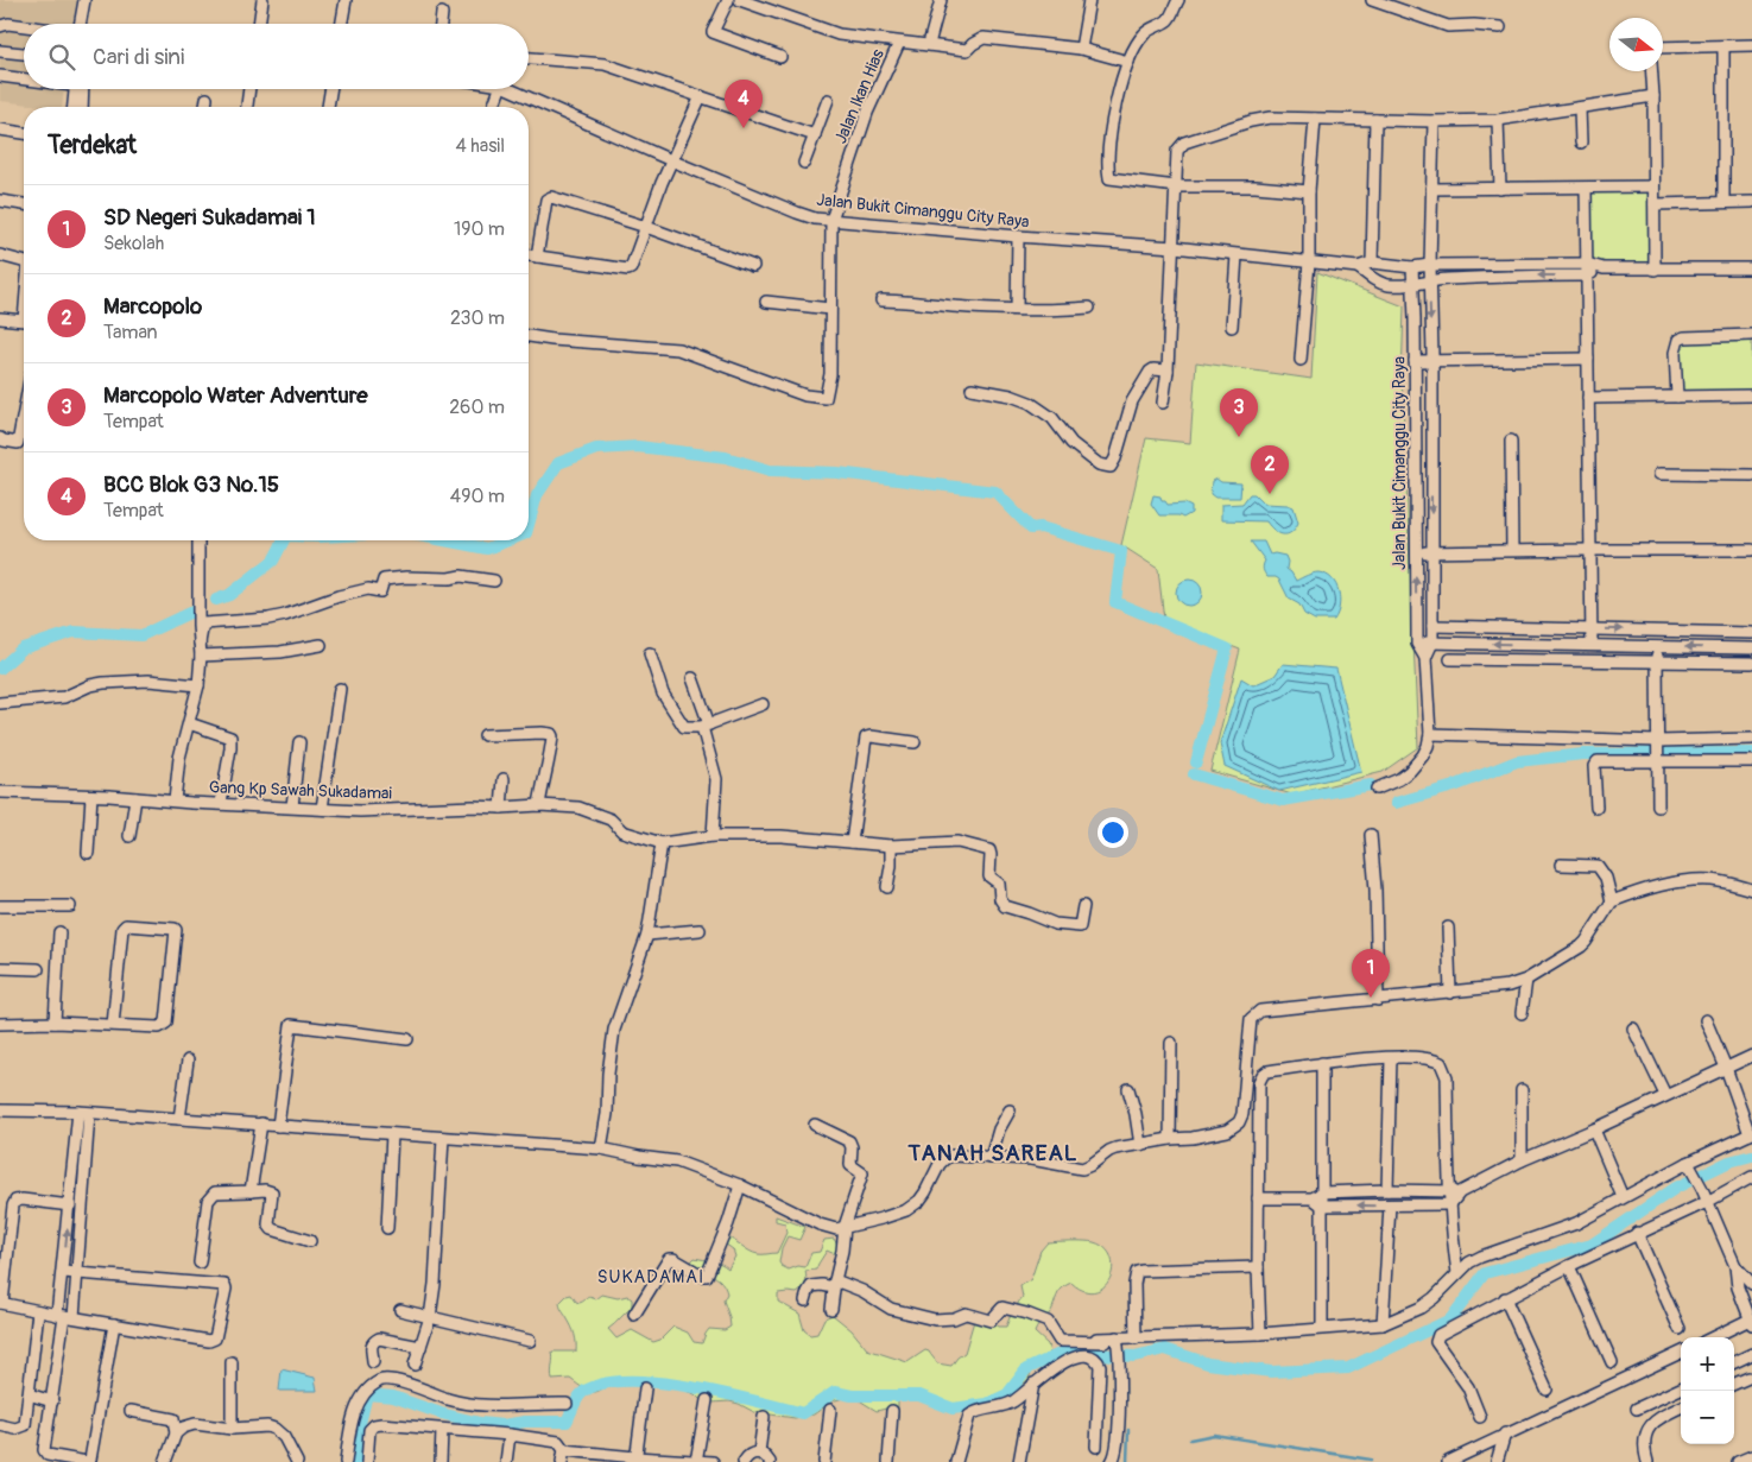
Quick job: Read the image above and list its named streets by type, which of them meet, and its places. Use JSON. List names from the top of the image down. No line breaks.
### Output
{"streets":{"street":["Jalan Ikan Hias","Jalan Bukit Cimanggu City Raya","Gang Kp Sawah Sukadamai"]},"crossings":[["Jalan Ikan Hias","Jalan Bukit Cimanggu City Raya"]],"districts":["TANAH SAREAL","SUKADAMAI"],"north":"right","page":{"search":"Cari di sini","pins":["4","3","2","1"],"heading":["Terdekat","4 hasil"],"list":[{"mark":"1","name":"SD Negeri Sukadamai 1","note":"Sekolah","value":"190 m"},{"mark":"2","name":"Marcopolo","note":"Taman","value":"230 m"},{"mark":"3","name":"Marcopolo Water Adventure","note":"Tempat","value":"260 m"},{"mark":"4","name":"BCC Blok G3 No.15","note":"Tempat","value":"490 m"}],"map_buttons":["+","−"]}}
